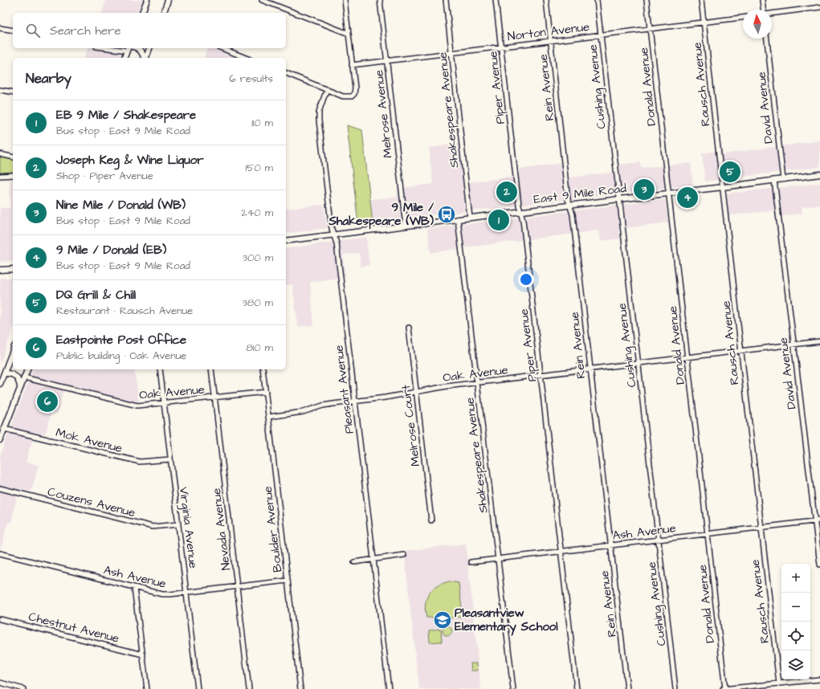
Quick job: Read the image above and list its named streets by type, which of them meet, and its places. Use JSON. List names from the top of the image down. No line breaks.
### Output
{"streets":{"main road":["East 9 Mile Road"],"street":["Norton Avenue","Rausch Avenue","Cushing Avenue","Donald Avenue","Piper Avenue","Rein Avenue","David Avenue","Shakespeare Avenue","Melrose Avenue","Oak Avenue","Pleasant Avenue","Melrose Court","Mok Avenue","Couzens Avenue","Virginia Avenue","Nevada Avenue","Boulder Avenue","Ash Avenue","Chestnut Avenue"]},"crossings":[["Norton Avenue","Rausch Avenue"],["Norton Avenue","Cushing Avenue"],["Norton Avenue","Donald Avenue"],["Norton Avenue","Piper Avenue"],["Norton Avenue","Rein Avenue"],["Norton Avenue","Shakespeare Avenue"],["Norton Avenue","Melrose Avenue"],["Rausch Avenue","East 9 Mile Road"],["Rausch Avenue","Oak Avenue"],["Rausch Avenue","Ash Avenue"],["Cushing Avenue","East 9 Mile Road"],["Cushing Avenue","Oak Avenue"],["Cushing Avenue","Ash Avenue"],["Donald Avenue","East 9 Mile Road"],["Donald Avenue","Oak Avenue"],["Donald Avenue","Ash Avenue"],["Piper Avenue","East 9 Mile Road"],["Piper Avenue","Oak Avenue"],["Piper Avenue","Ash Avenue"],["Rein Avenue","East 9 Mile Road"],["Rein Avenue","Oak Avenue"],["Rein Avenue","Ash Avenue"],["David Avenue","East 9 Mile Road"],["David Avenue","Oak Avenue"],["David Avenue","Ash Avenue"],["Shakespeare Avenue","East 9 Mile Road"],["Shakespeare Avenue","Oak Avenue"],["Shakespeare Avenue","Ash Avenue"],["Melrose Avenue","East 9 Mile Road"],["East 9 Mile Road","Pleasant Avenue"],["Oak Avenue","Pleasant Avenue"],["Oak Avenue","Melrose Court"],["Oak Avenue","Virginia Avenue"],["Oak Avenue","Nevada Avenue"],["Oak Avenue","Boulder Avenue"],["Mok Avenue","Virginia Avenue"],["Couzens Avenue","Virginia Avenue"],["Virginia Avenue","Ash Avenue"],["Nevada Avenue","Ash Avenue"],["Boulder Avenue","Ash Avenue"]],"places":{"bus stop":["9 Mile / Shakespeare (WB)"],"school or university":["Pleasantview Elementary School"]},"north":"top","page":{"search":"Search here","heading":["Nearby","6 results"],"list":[{"mark":"1","name":"EB 9 Mile / Shakespeare","note":"Bus stop · East 9 Mile Road","value":"110 m"},{"mark":"2","name":"Joseph Keg & Wine Liquor","note":"Shop · Piper Avenue","value":"150 m"},{"mark":"3","name":"Nine Mile / Donald (WB)","note":"Bus stop · East 9 Mile Road","value":"240 m"},{"mark":"4","name":"9 Mile / Donald (EB)","note":"Bus stop · East 9 Mile Road","value":"300 m"},{"mark":"5","name":"DQ Grill & Chill","note":"Restaurant · Rausch Avenue","value":"380 m"},{"mark":"6","name":"Eastpointe Post Office","note":"Public building · Oak Avenue","value":"810 m"}],"pins":["5","3","2","4","1","6"],"map_buttons":["+","−"]}}
